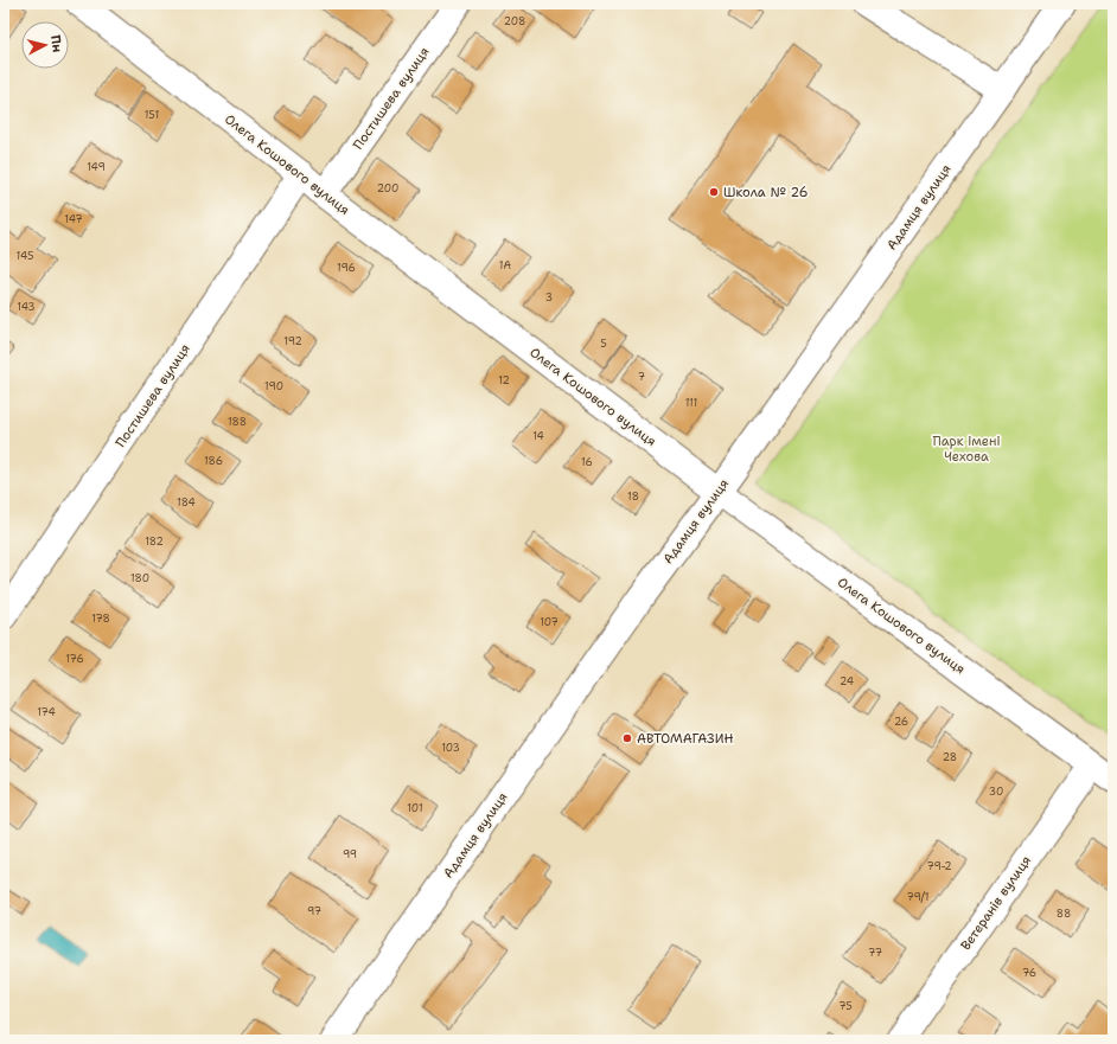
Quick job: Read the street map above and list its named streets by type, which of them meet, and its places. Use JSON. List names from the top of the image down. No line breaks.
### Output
{"streets":{"street":["Постишева вулиця","Олега Кошового вулиця","Адамця вулиця","Ветеранів вулиця"]},"crossings":[["Постишева вулиця","Олега Кошового вулиця"],["Олега Кошового вулиця","Адамця вулиця"],["Олега Кошового вулиця","Ветеранів вулиця"]],"parks":["Парк імені Чехова"],"places":["Школа № 26","АВТОМАГАЗИН"],"house_numbers":["208","151","149","200","147","145","1А","196","3","143","192","5","7","12","190","111","188","14","186","16","18","184","182","180","178","107","176","24","174","26","103","28","30","101","99","79-2","79/1","97","88","77","76","75"],"north":"right"}
